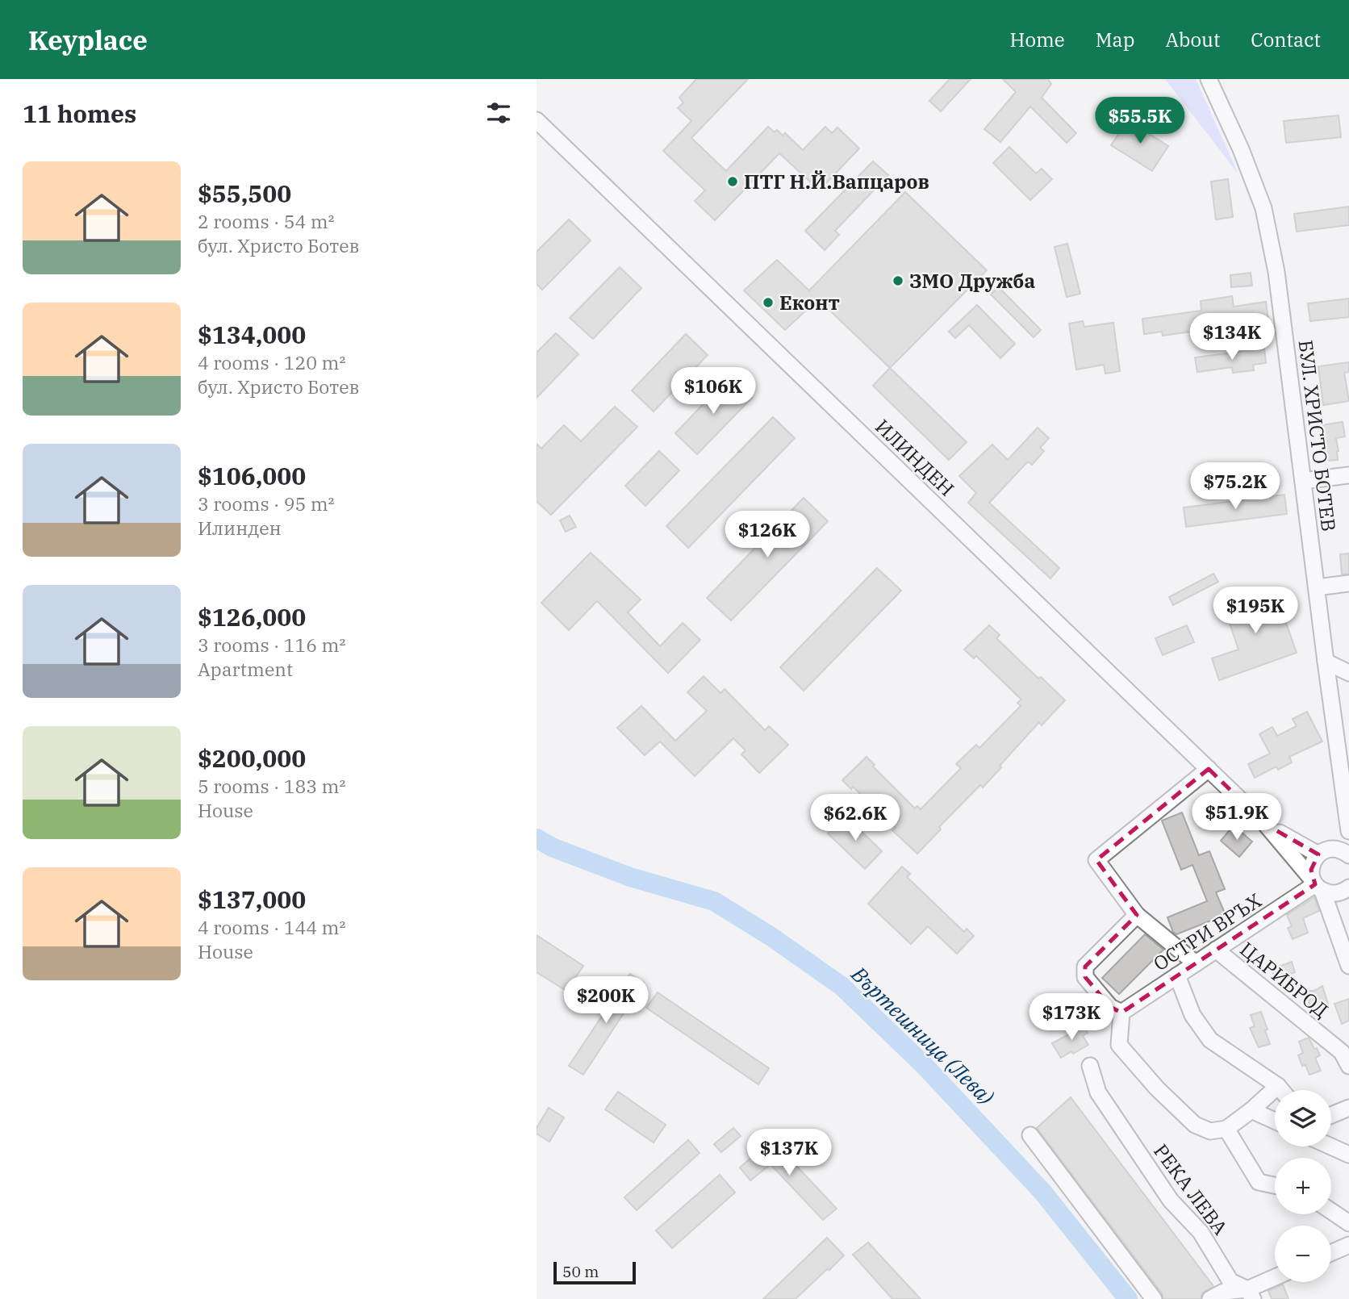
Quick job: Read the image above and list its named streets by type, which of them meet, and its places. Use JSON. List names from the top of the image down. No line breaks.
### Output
{"streets":{"street":["БУЛ. ХРИСТО БОТЕВ","ИЛИНДЕН","ОСТРИ ВРЪХ","ЦАРИБРОД","РЕКА ЛЕВА"]},"crossings":[["БУЛ. ХРИСТО БОТЕВ","ИЛИНДЕН"],["БУЛ. ХРИСТО БОТЕВ","ОСТРИ ВРЪХ"],["ИЛИНДЕН","ОСТРИ ВРЪХ"],["ОСТРИ ВРЪХ","ЦАРИБРОД"]],"water":["Въртешница (Лева)"],"places":["ПТГ Н.Й.Вапцаров","ЗМО Дружба","Еконт"],"scale_bar":"50 m","page":{"header":"Keyplace","nav":["Home","Map","About","Contact"],"heading":"11 homes","price":["$55.5K","$134K","$106K","$75.2K","$126K","$195K","$51.9K","$62.6K","$200K","$173K","$137K"],"list":[{"name":"$55,500","note":"2 rooms · 54 m² · бул. Христо Ботев"},{"name":"$134,000","note":"4 rooms · 120 m² · бул. Христо Ботев"},{"name":"$106,000","note":"3 rooms · 95 m² · Илинден"},{"name":"$126,000","note":"3 rooms · 116 m² · Apartment"},{"name":"$200,000","note":"5 rooms · 183 m² · House"},{"name":"$137,000","note":"4 rooms · 144 m² · House"}],"map_buttons":["+","−"],"scale":"50 m"}}
